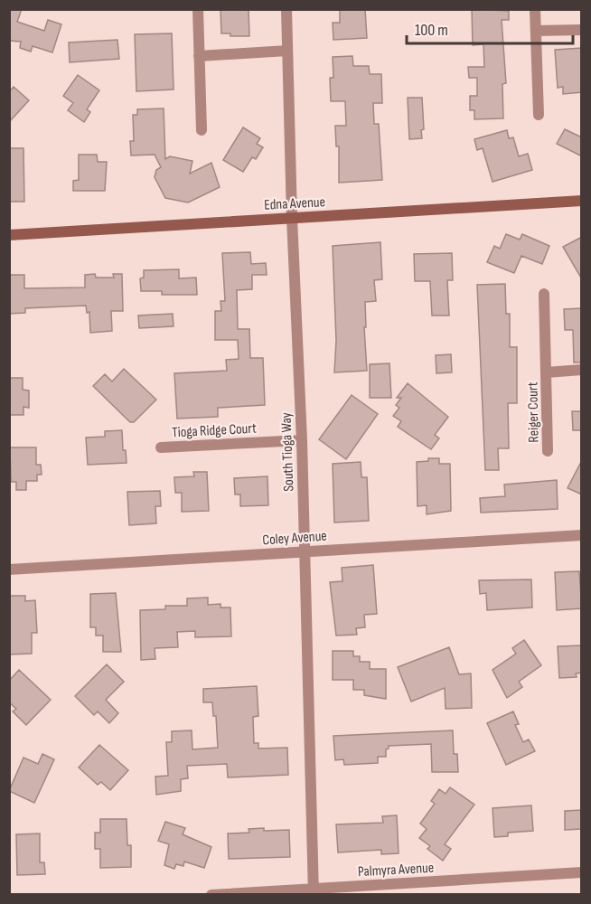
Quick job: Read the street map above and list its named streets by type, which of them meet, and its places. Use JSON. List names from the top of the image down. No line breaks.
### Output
{"streets":{"street":["Edna Avenue","Reiger Court","Tioga Ridge Court","South Tioga Way","Coley Avenue","Palmyra Avenue"]},"crossings":[["Edna Avenue","South Tioga Way"],["Tioga Ridge Court","South Tioga Way"],["South Tioga Way","Coley Avenue"],["South Tioga Way","Palmyra Avenue"]],"scale_bar":"100 m"}
